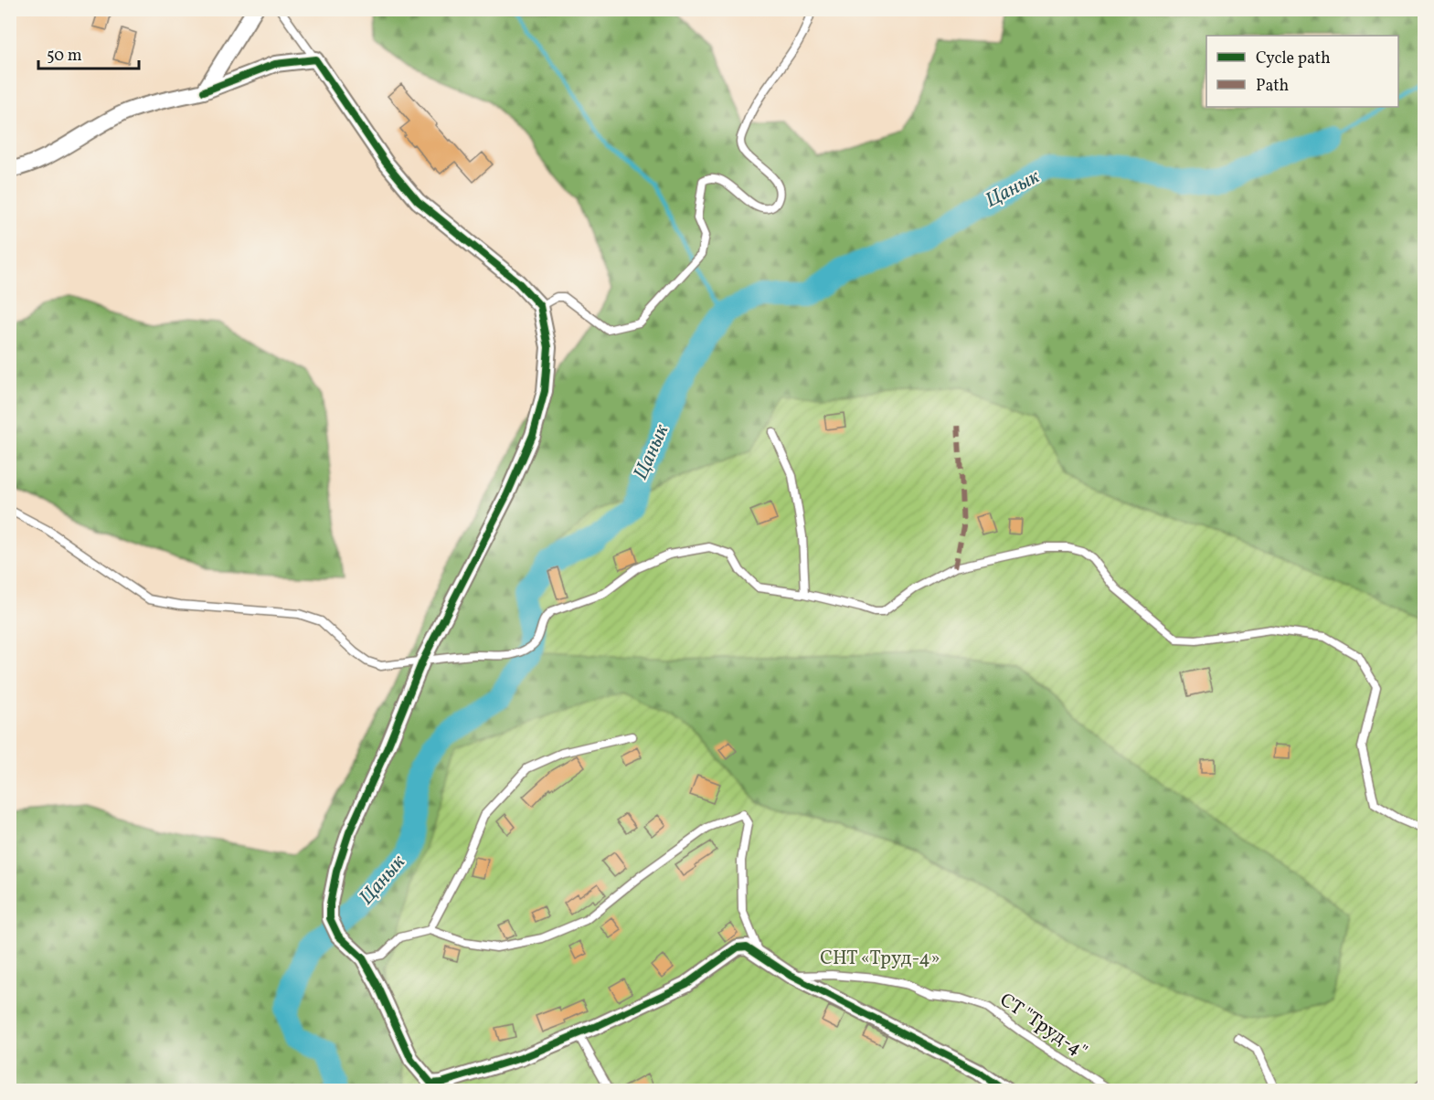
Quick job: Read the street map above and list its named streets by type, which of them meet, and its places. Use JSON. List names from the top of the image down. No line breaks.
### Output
{"streets":{"lane":["СТ \"Труд-4\""]},"water":["Цанык"],"parks":["СНТ «Труд-4»"],"legend":["Cycle path","Path"],"scale_bar":"50 m"}
